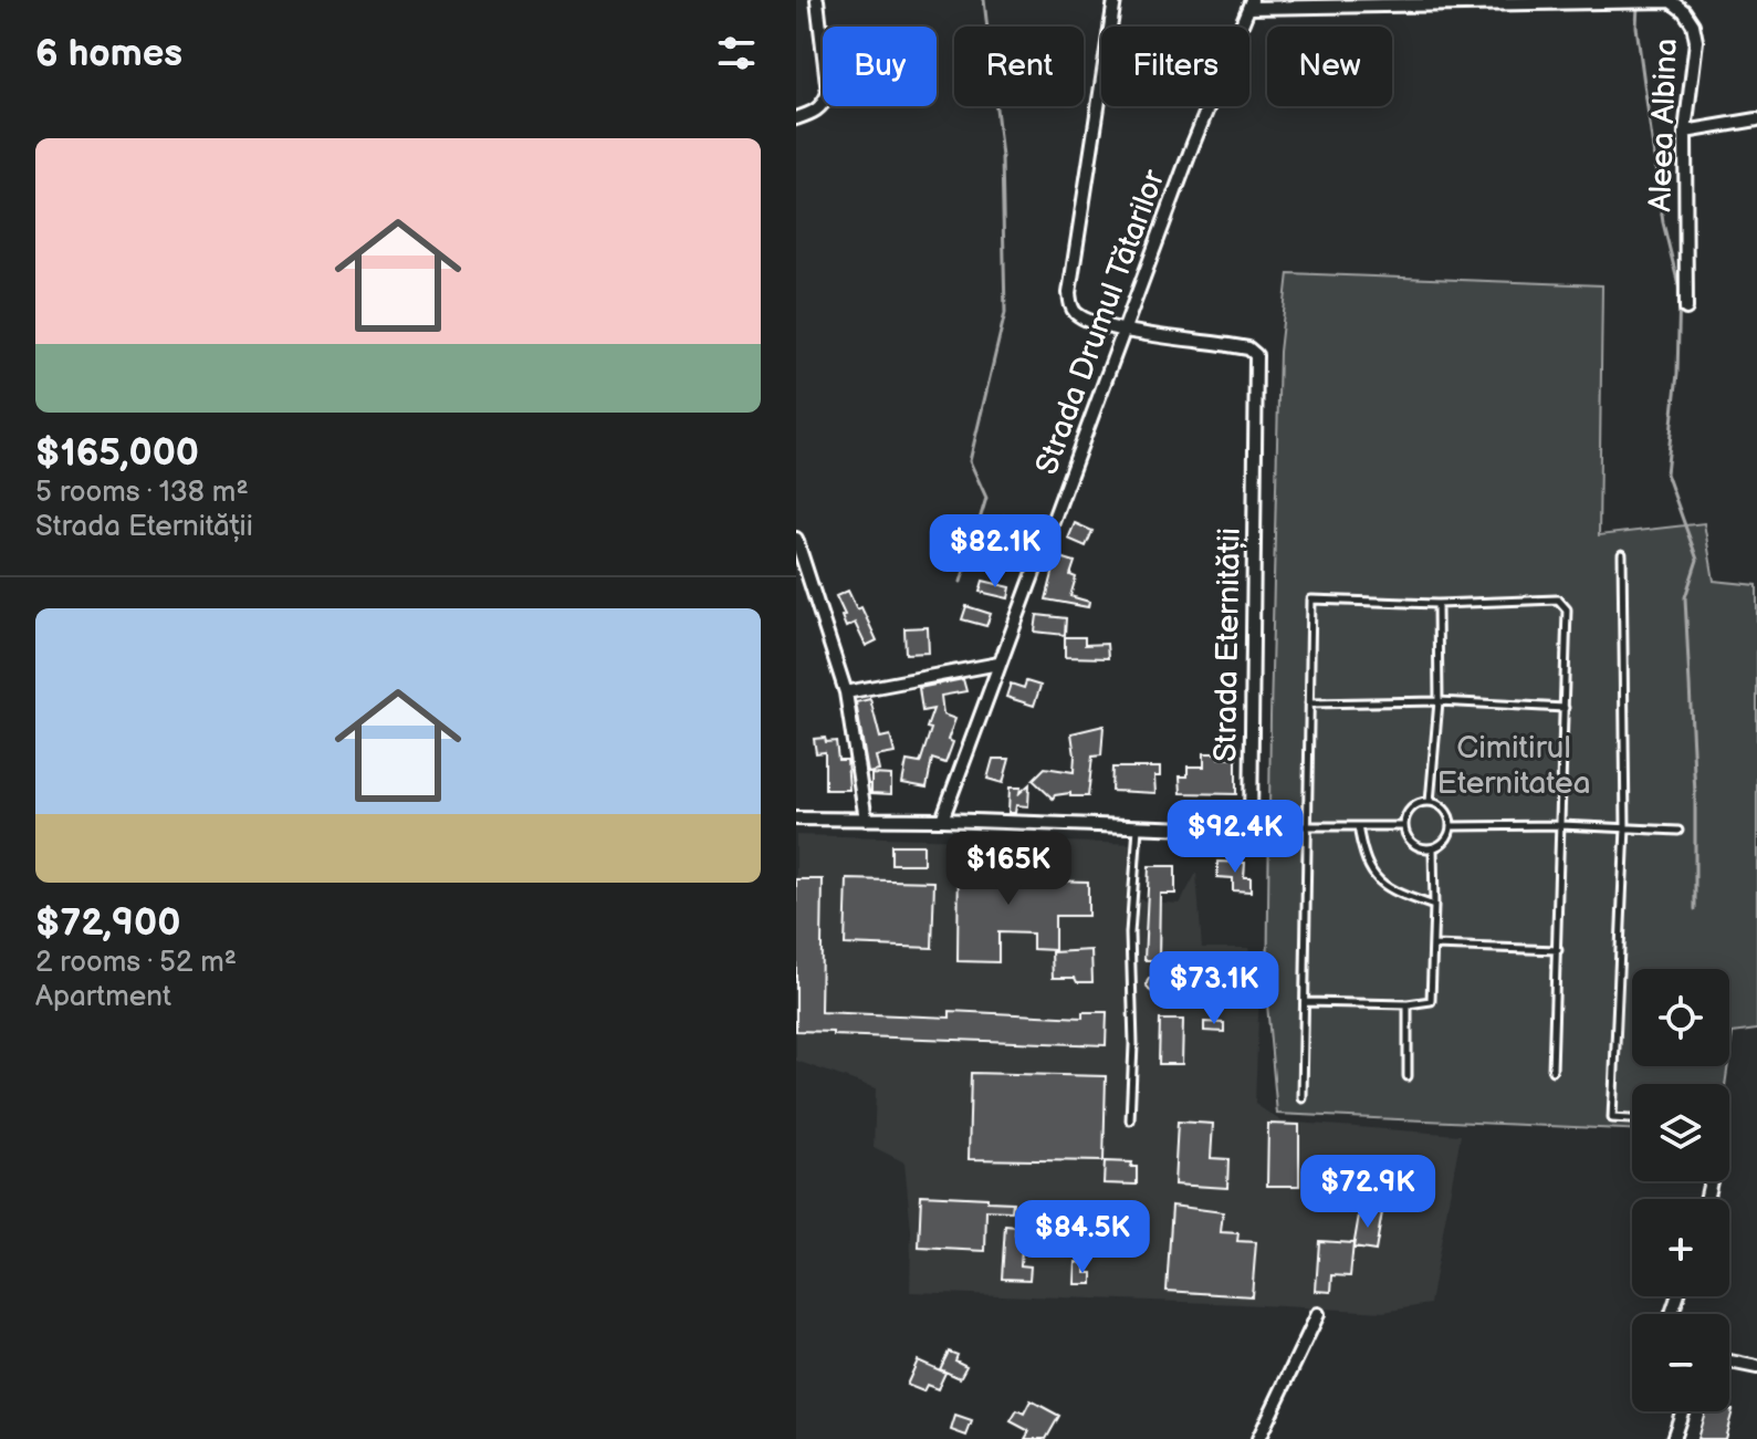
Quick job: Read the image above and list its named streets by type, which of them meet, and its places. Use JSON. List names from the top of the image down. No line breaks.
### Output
{"streets":{"street":["Aleea Albina","Strada Drumul Tătarilor","Strada Eternității"]},"crossings":[["Aleea Albina","Strada Drumul Tătarilor"],["Strada Drumul Tătarilor","Strada Eternității"]],"parks":["Cimitirul Eternitatea"],"page":{"heading":"6 homes","chip":["Buy","Rent","Filters","New"],"list":[{"name":"$165,000","note":"5 rooms · 138 m² · Strada Eternității"},{"name":"$72,900","note":"2 rooms · 52 m² · Apartment"}],"price":["$82.1K","$92.4K","$165K","$73.1K","$72.9K","$84.5K"],"map_buttons":["+","−"]}}
